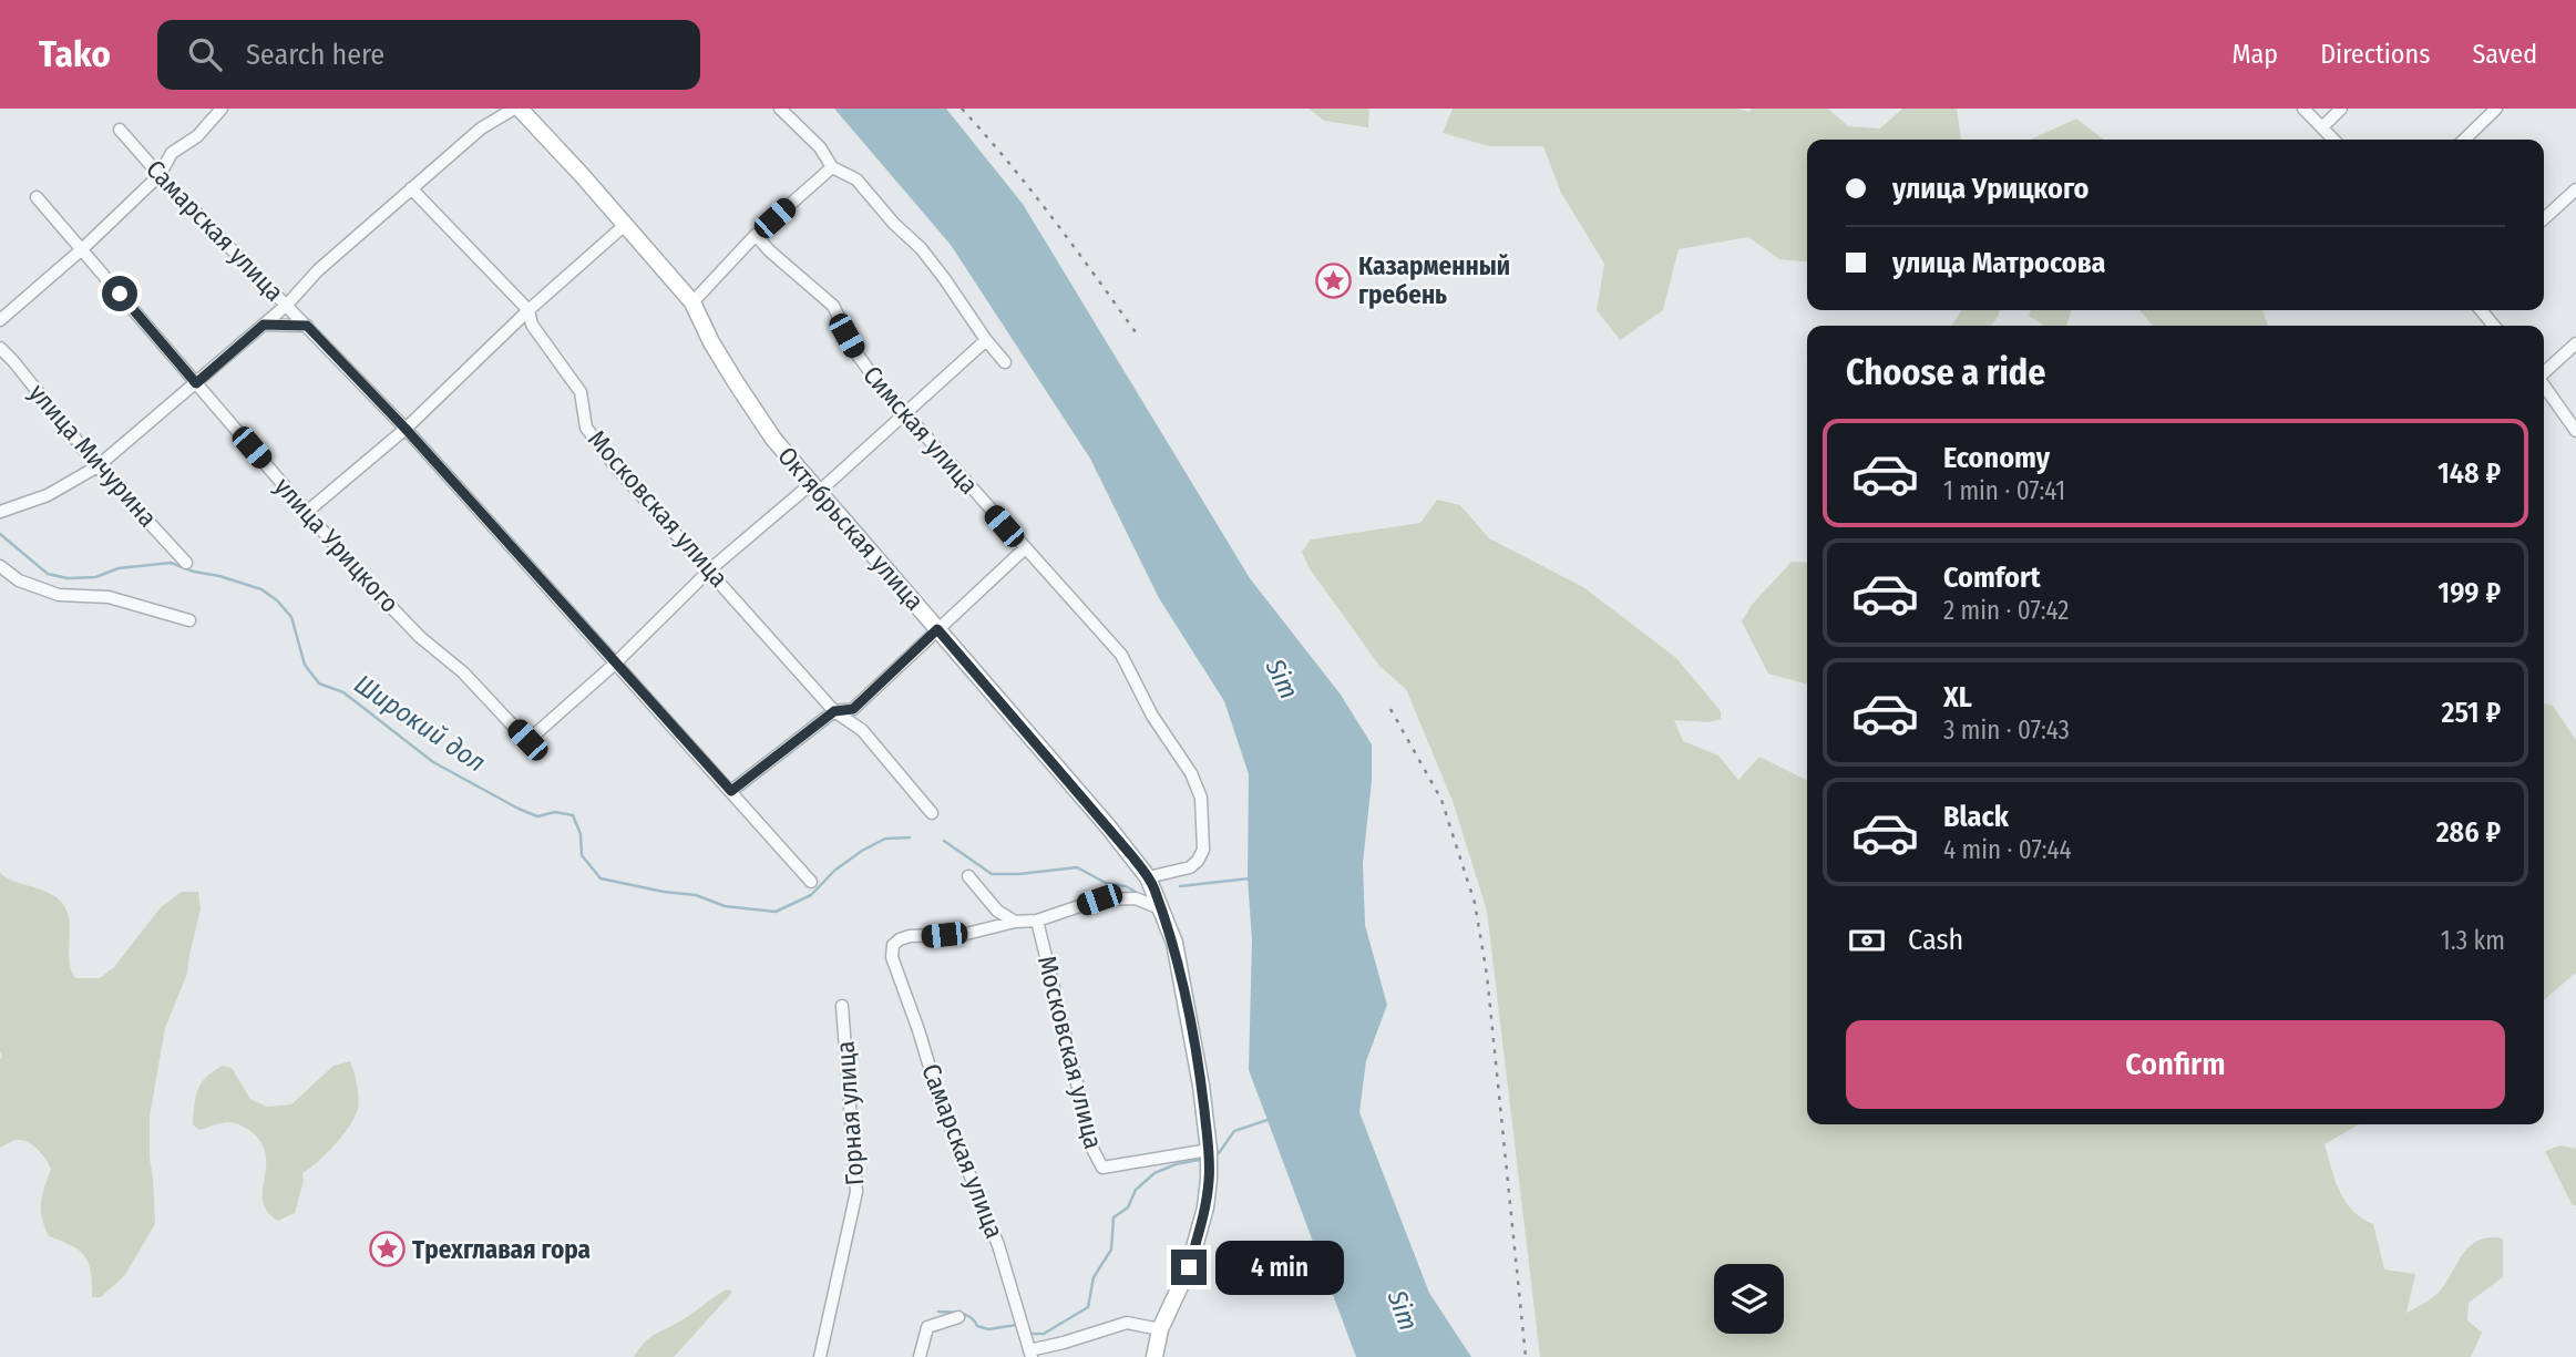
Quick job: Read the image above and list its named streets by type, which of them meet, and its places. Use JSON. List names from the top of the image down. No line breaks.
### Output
{"streets":{"main road":["Октябрьская улица"],"street":["Самарская улица","Симская улица","улица Мичурина","Московская улица","улица Урицкого","Горная улица"]},"crossings":[["Самарская улица","улица Урицкого"],["Симская улица","Октябрьская улица"],["Московская улица","Октябрьская улица"]],"water":["Sim","Широкий дол"],"places":{"place":["Казарменный гребень","Трехглавая гора"]},"page":{"header":"Tako","search":"Search here","nav":["Map","Directions","Saved"],"banner":["улица Урицкого","улица Матросова"],"heading":"Choose a ride","list":[{"name":"Economy","note":"1 min · 07:41","value":"148 ₽"},{"name":"Comfort","note":"2 min · 07:42","value":"199 ₽"},{"name":"XL","note":"3 min · 07:43","value":"251 ₽"},{"name":"Black","note":"4 min · 07:44","value":"286 ₽"}],"pay":["Cash","1.3 km"],"buttons":"Confirm","bubble":"4 min"}}
